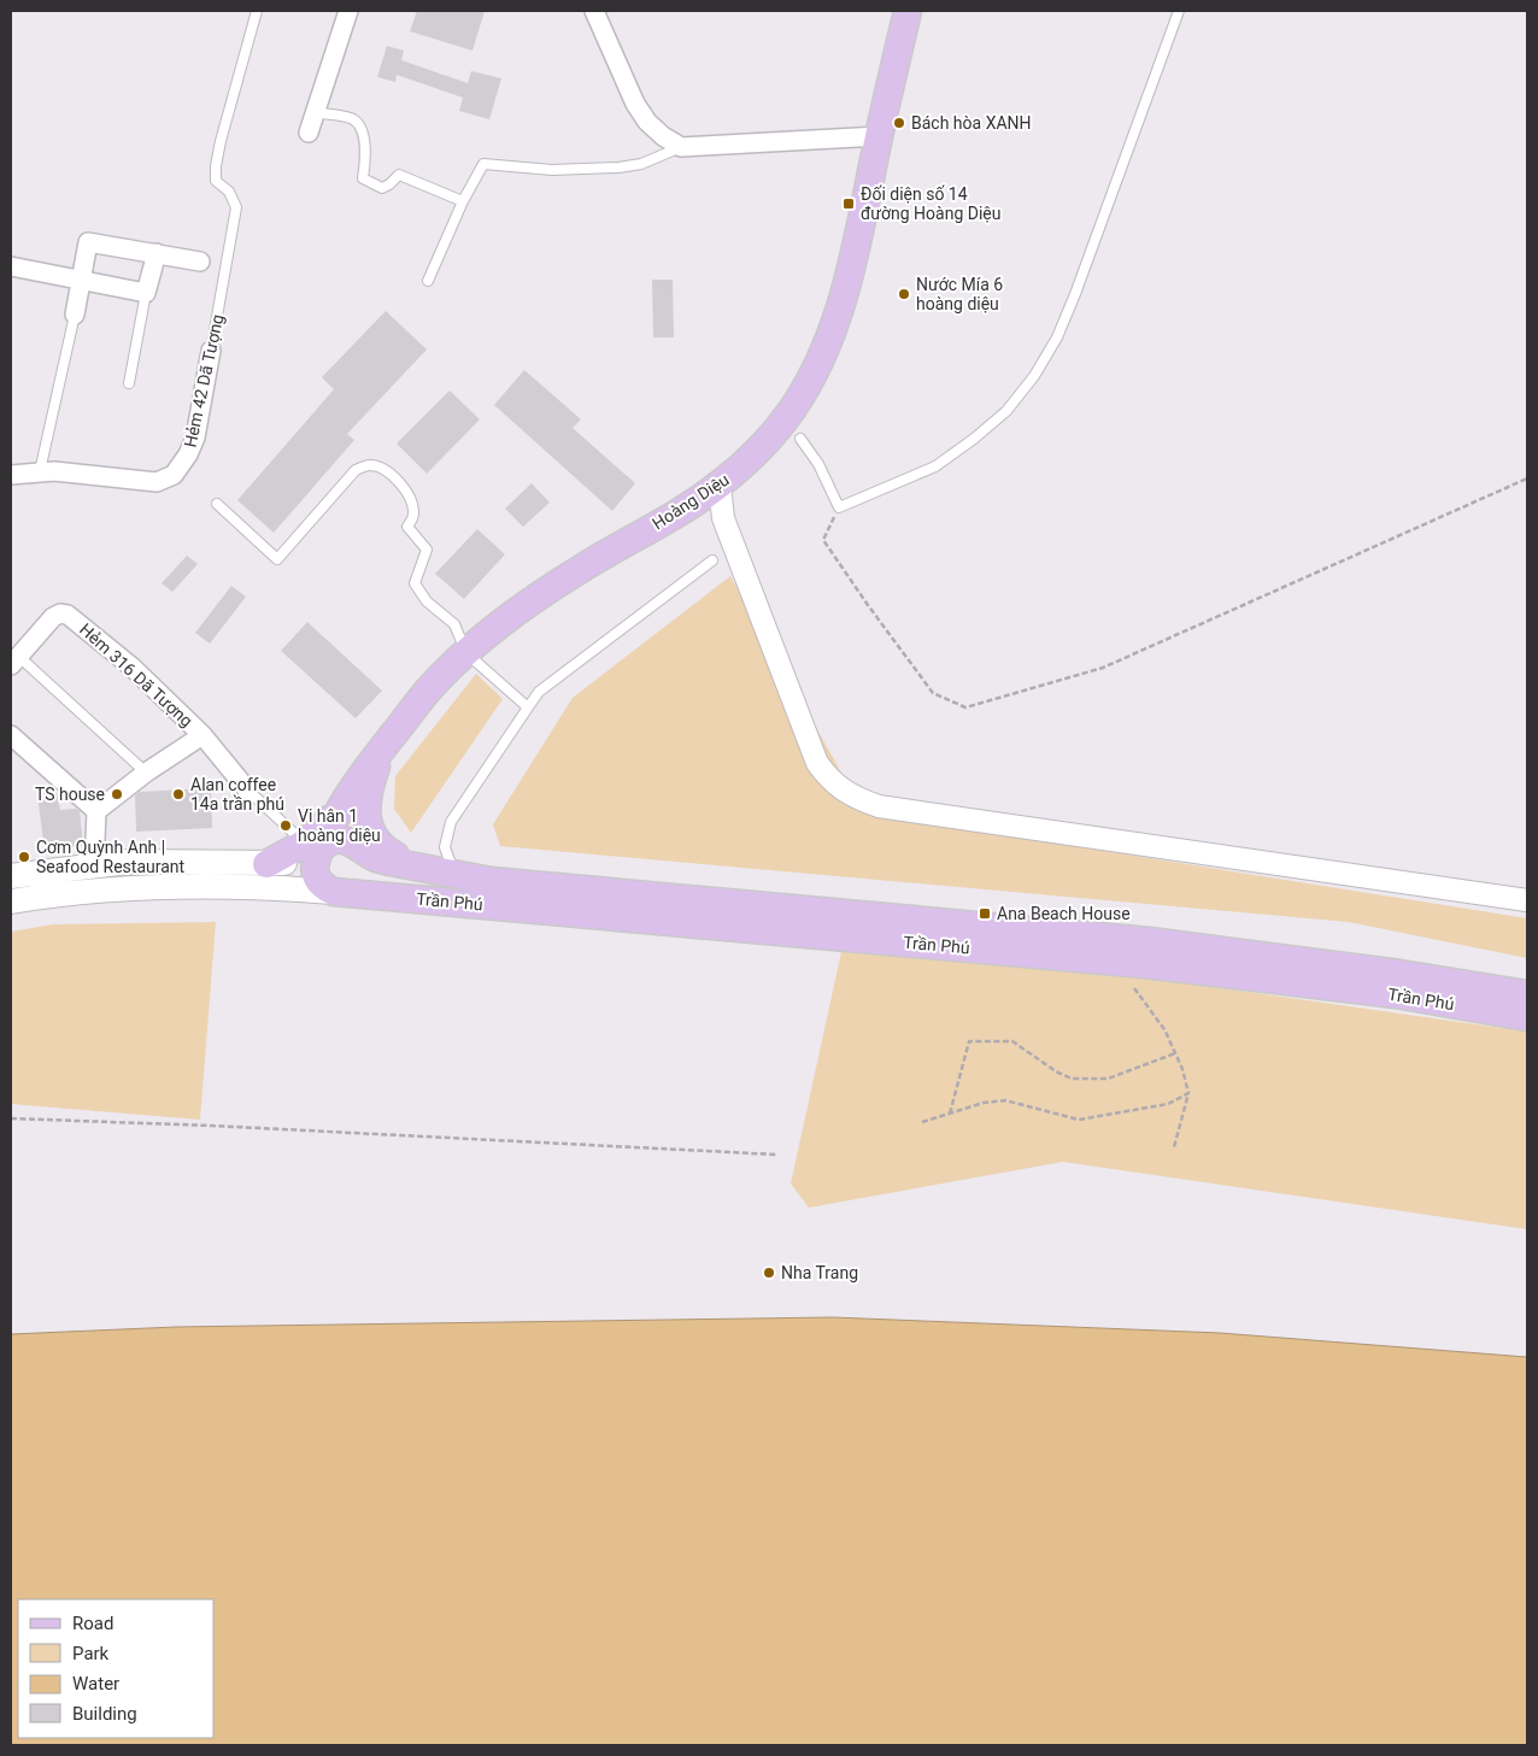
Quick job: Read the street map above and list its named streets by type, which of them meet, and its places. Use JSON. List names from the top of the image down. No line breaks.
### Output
{"streets":{"main road":["Hoàng Diệu","Trần Phú"],"street":["Hẻm 42 Dã Tượng","Hẻm 316 Dã Tượng"]},"crossings":[["Hoàng Diệu","Trần Phú"]],"places":{"other":["Bách hòa XANH","Nước Mía 6 hoàng diệu","TS house","Alan coffee 14a trần phú","Vi hân 1 hoàng diệu","Cơm Quỳnh Anh | Seafood Restaurant","Nha Trang"],"transit":["Đối diện số 14 đường Hoàng Diệu","Ana Beach House"]},"legend":["Road","Park","Water","Building"]}
